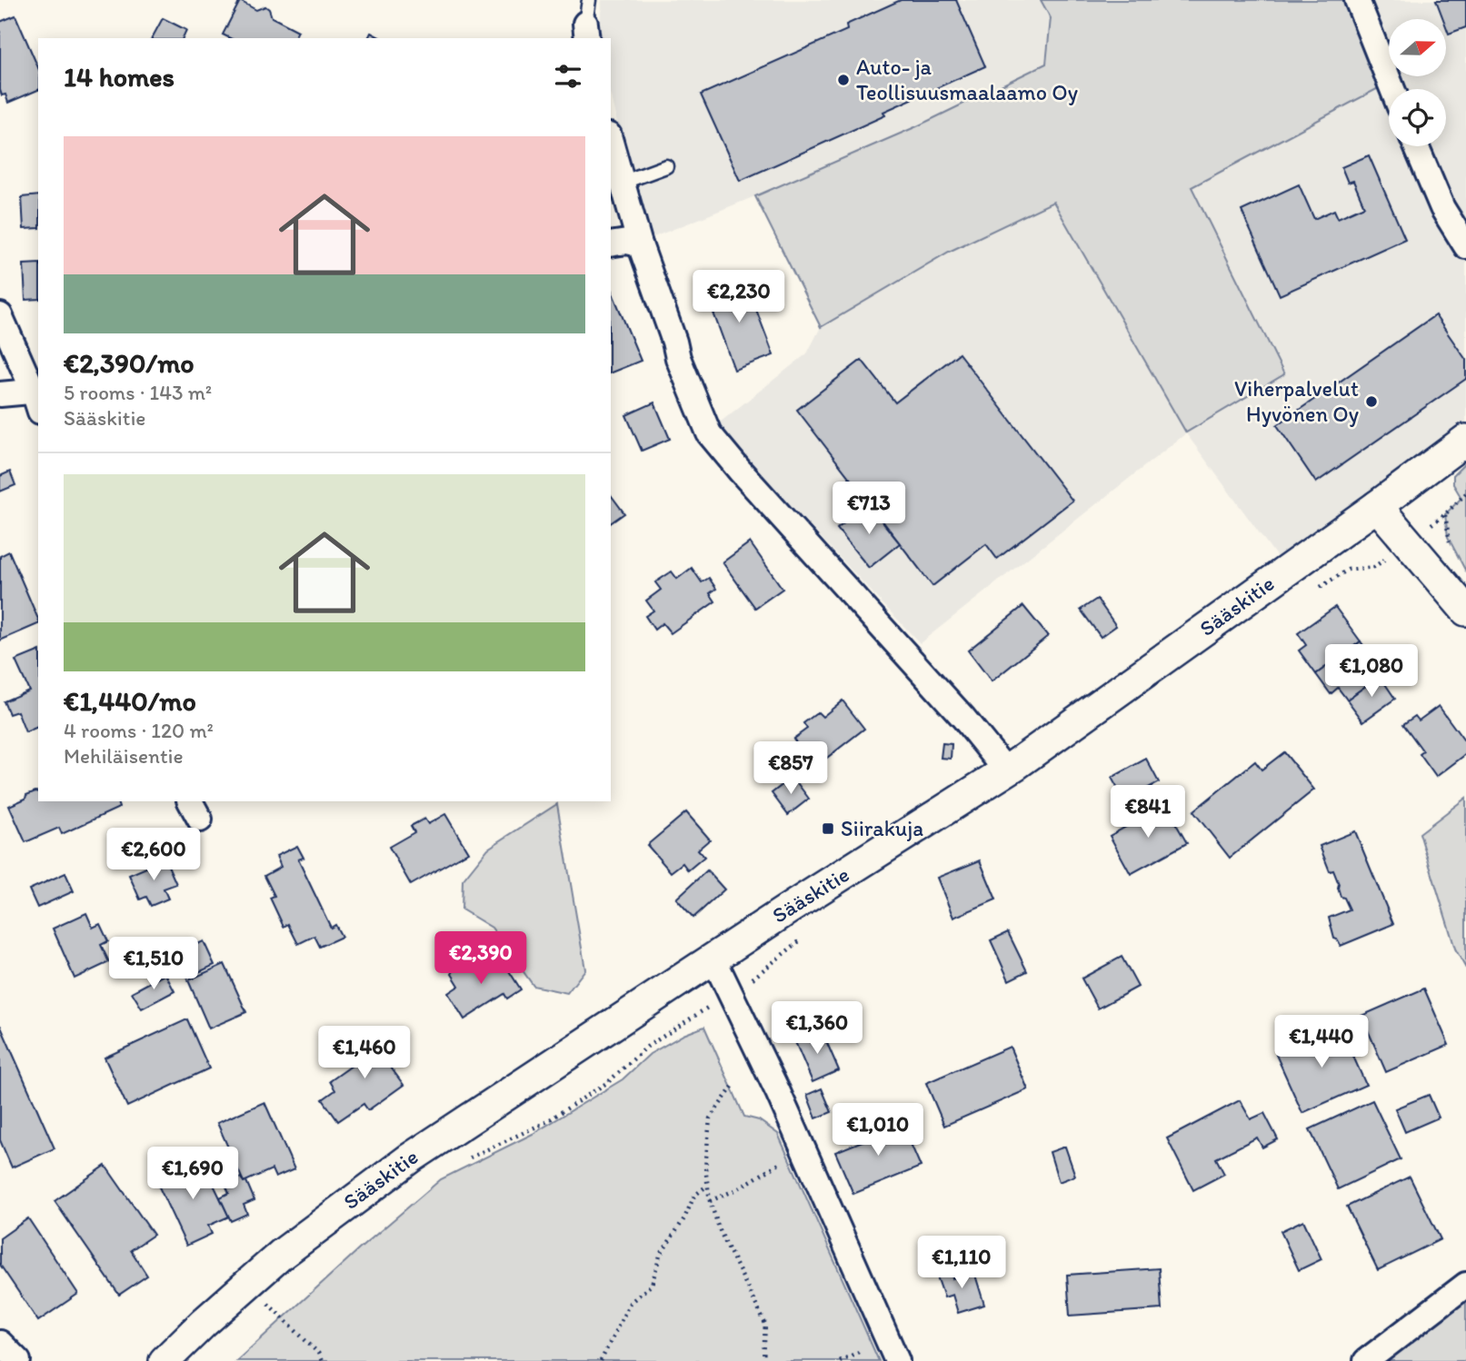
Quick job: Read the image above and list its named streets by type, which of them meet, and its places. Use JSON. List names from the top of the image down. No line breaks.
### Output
{"streets":{"street":["Sääskitie"]},"places":{"other":["Auto- ja Teollisuusmaalaamo Oy","Viherpalvelut Hyvönen Oy"],"transit":["Siirakuja"]},"north":"right","page":{"heading":"14 homes","list":[{"name":"€2,390/mo","note":"5 rooms · 143 m² · Sääskitie"},{"name":"€1,440/mo","note":"4 rooms · 120 m² · Mehiläisentie"}],"price":["€2,230","€713","€1,080","€857","€841","€2,600","€2,390","€1,510","€1,360","€1,440","€1,460","€1,010","€1,690","€1,110"]}}
